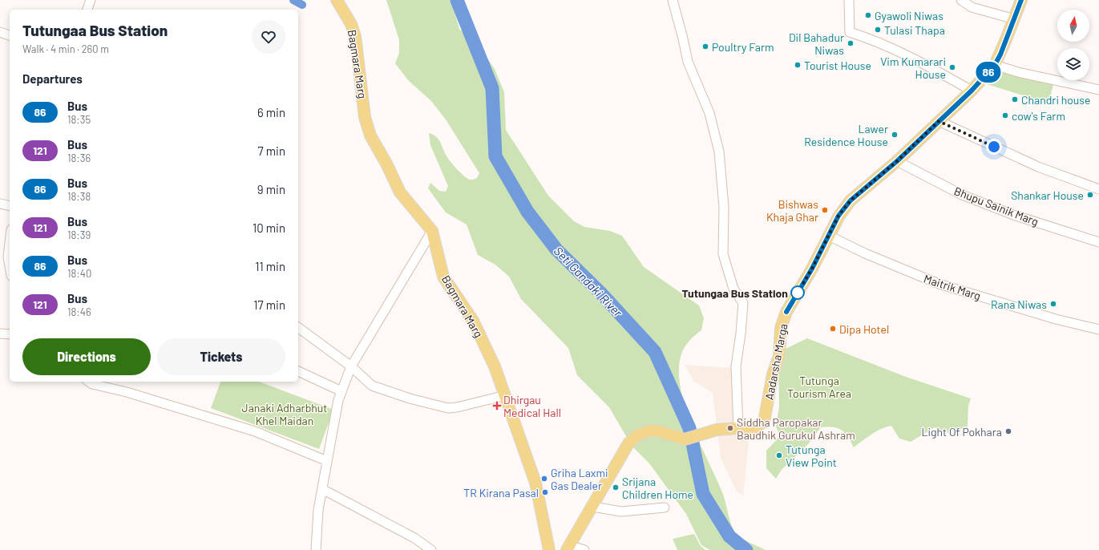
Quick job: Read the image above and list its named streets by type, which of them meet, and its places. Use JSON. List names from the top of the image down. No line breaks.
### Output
{"streets":{"main road":["Bagmara Marg","Aadarsha Marga"],"street":["Bhupu Sainik Marg","Maitrik Marg"]},"crossings":[["Bhupu Sainik Marg","Aadarsha Marga"],["Maitrik Marg","Aadarsha Marga"]],"water":["Seti Gandaki River"],"parks":["Tutunga Tourism Area","Janaki Adharbhut Khel Maidan"],"places":{"other":["Gyawoli Niwas","Tulasi Thapa","Dil Bahadur Niwas","Poultry Farm","Tourist House","Vim Kumarari House","Chandri house","cow's Farm","Lawer Residence House","Shankar House","Bishwas Khaja Ghar","Tutungaa Bus Station","Rana Niwas","Dipa Hotel","Siddha Paropakar Baudhik Gurukul Ashram","Light Of Pokhara","Tutunga View Point","Griha Laxmi Gas Dealer","Srijana Children Home","TR Kirana Pasal"],"health":["Dhirgau Medical Hall"]},"lines":["bus line 86"],"north":"top","page":{"on_map":"86","heading":[["Tutungaa Bus Station","Walk · 4 min · 260 m"],"Departures"],"list":[{"mark":"86","name":"Bus","note":"18:35","value":"6 min"},{"mark":"121","name":"Bus","note":"18:36","value":"7 min"},{"mark":"86","name":"Bus","note":"18:38","value":"9 min"},{"mark":"121","name":"Bus","note":"18:39","value":"10 min"},{"mark":"86","name":"Bus","note":"18:40","value":"11 min"},{"mark":"121","name":"Bus","note":"18:46","value":"17 min"}],"buttons":["Directions","Tickets"]}}
